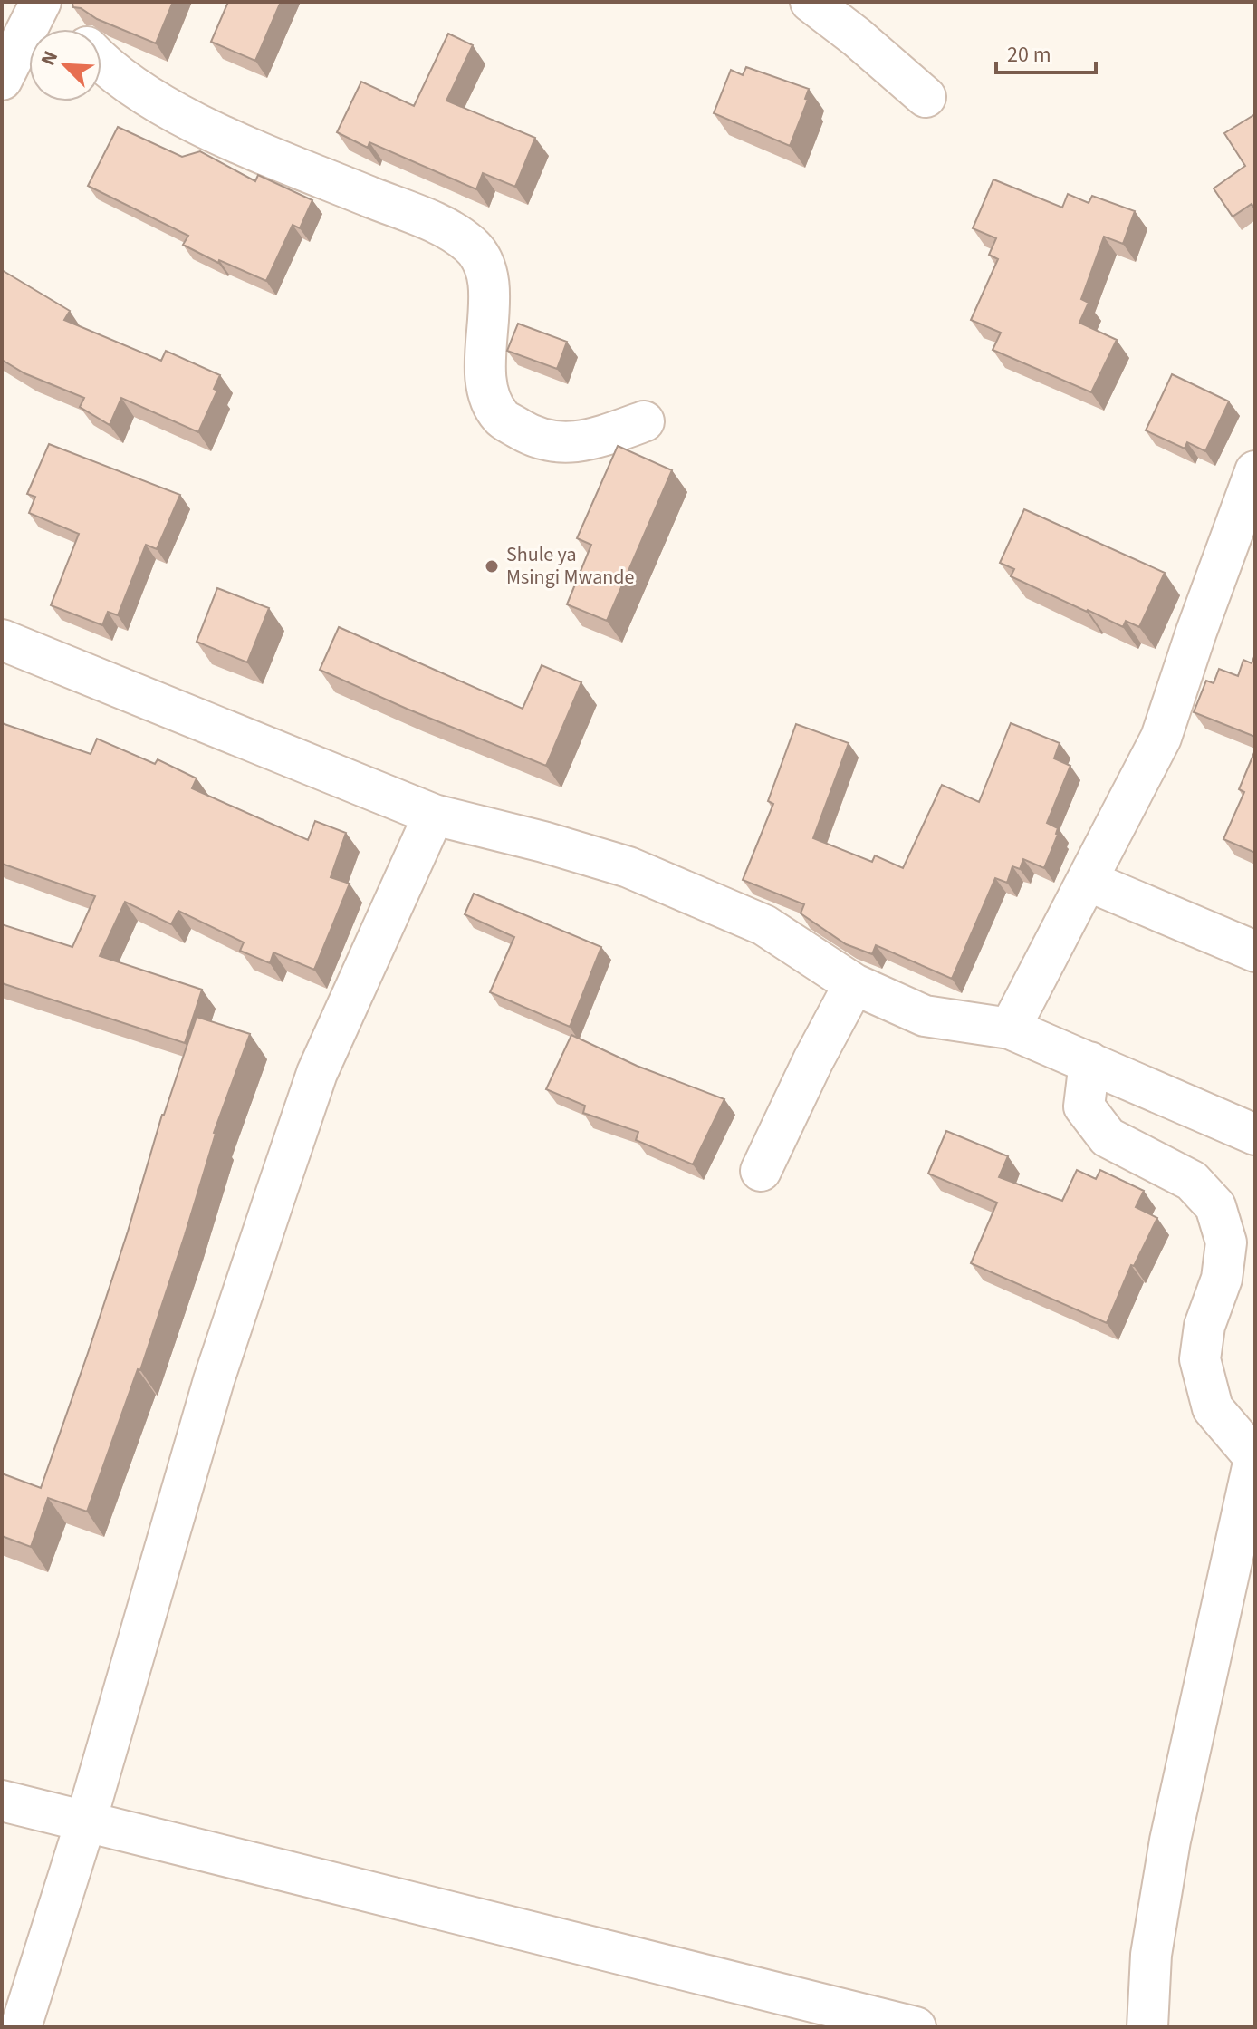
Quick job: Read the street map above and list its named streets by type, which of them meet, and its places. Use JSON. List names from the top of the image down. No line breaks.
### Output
{"places":["Shule ya Msingi Mwande"],"scale_bar":"20 m","north":"top left"}
